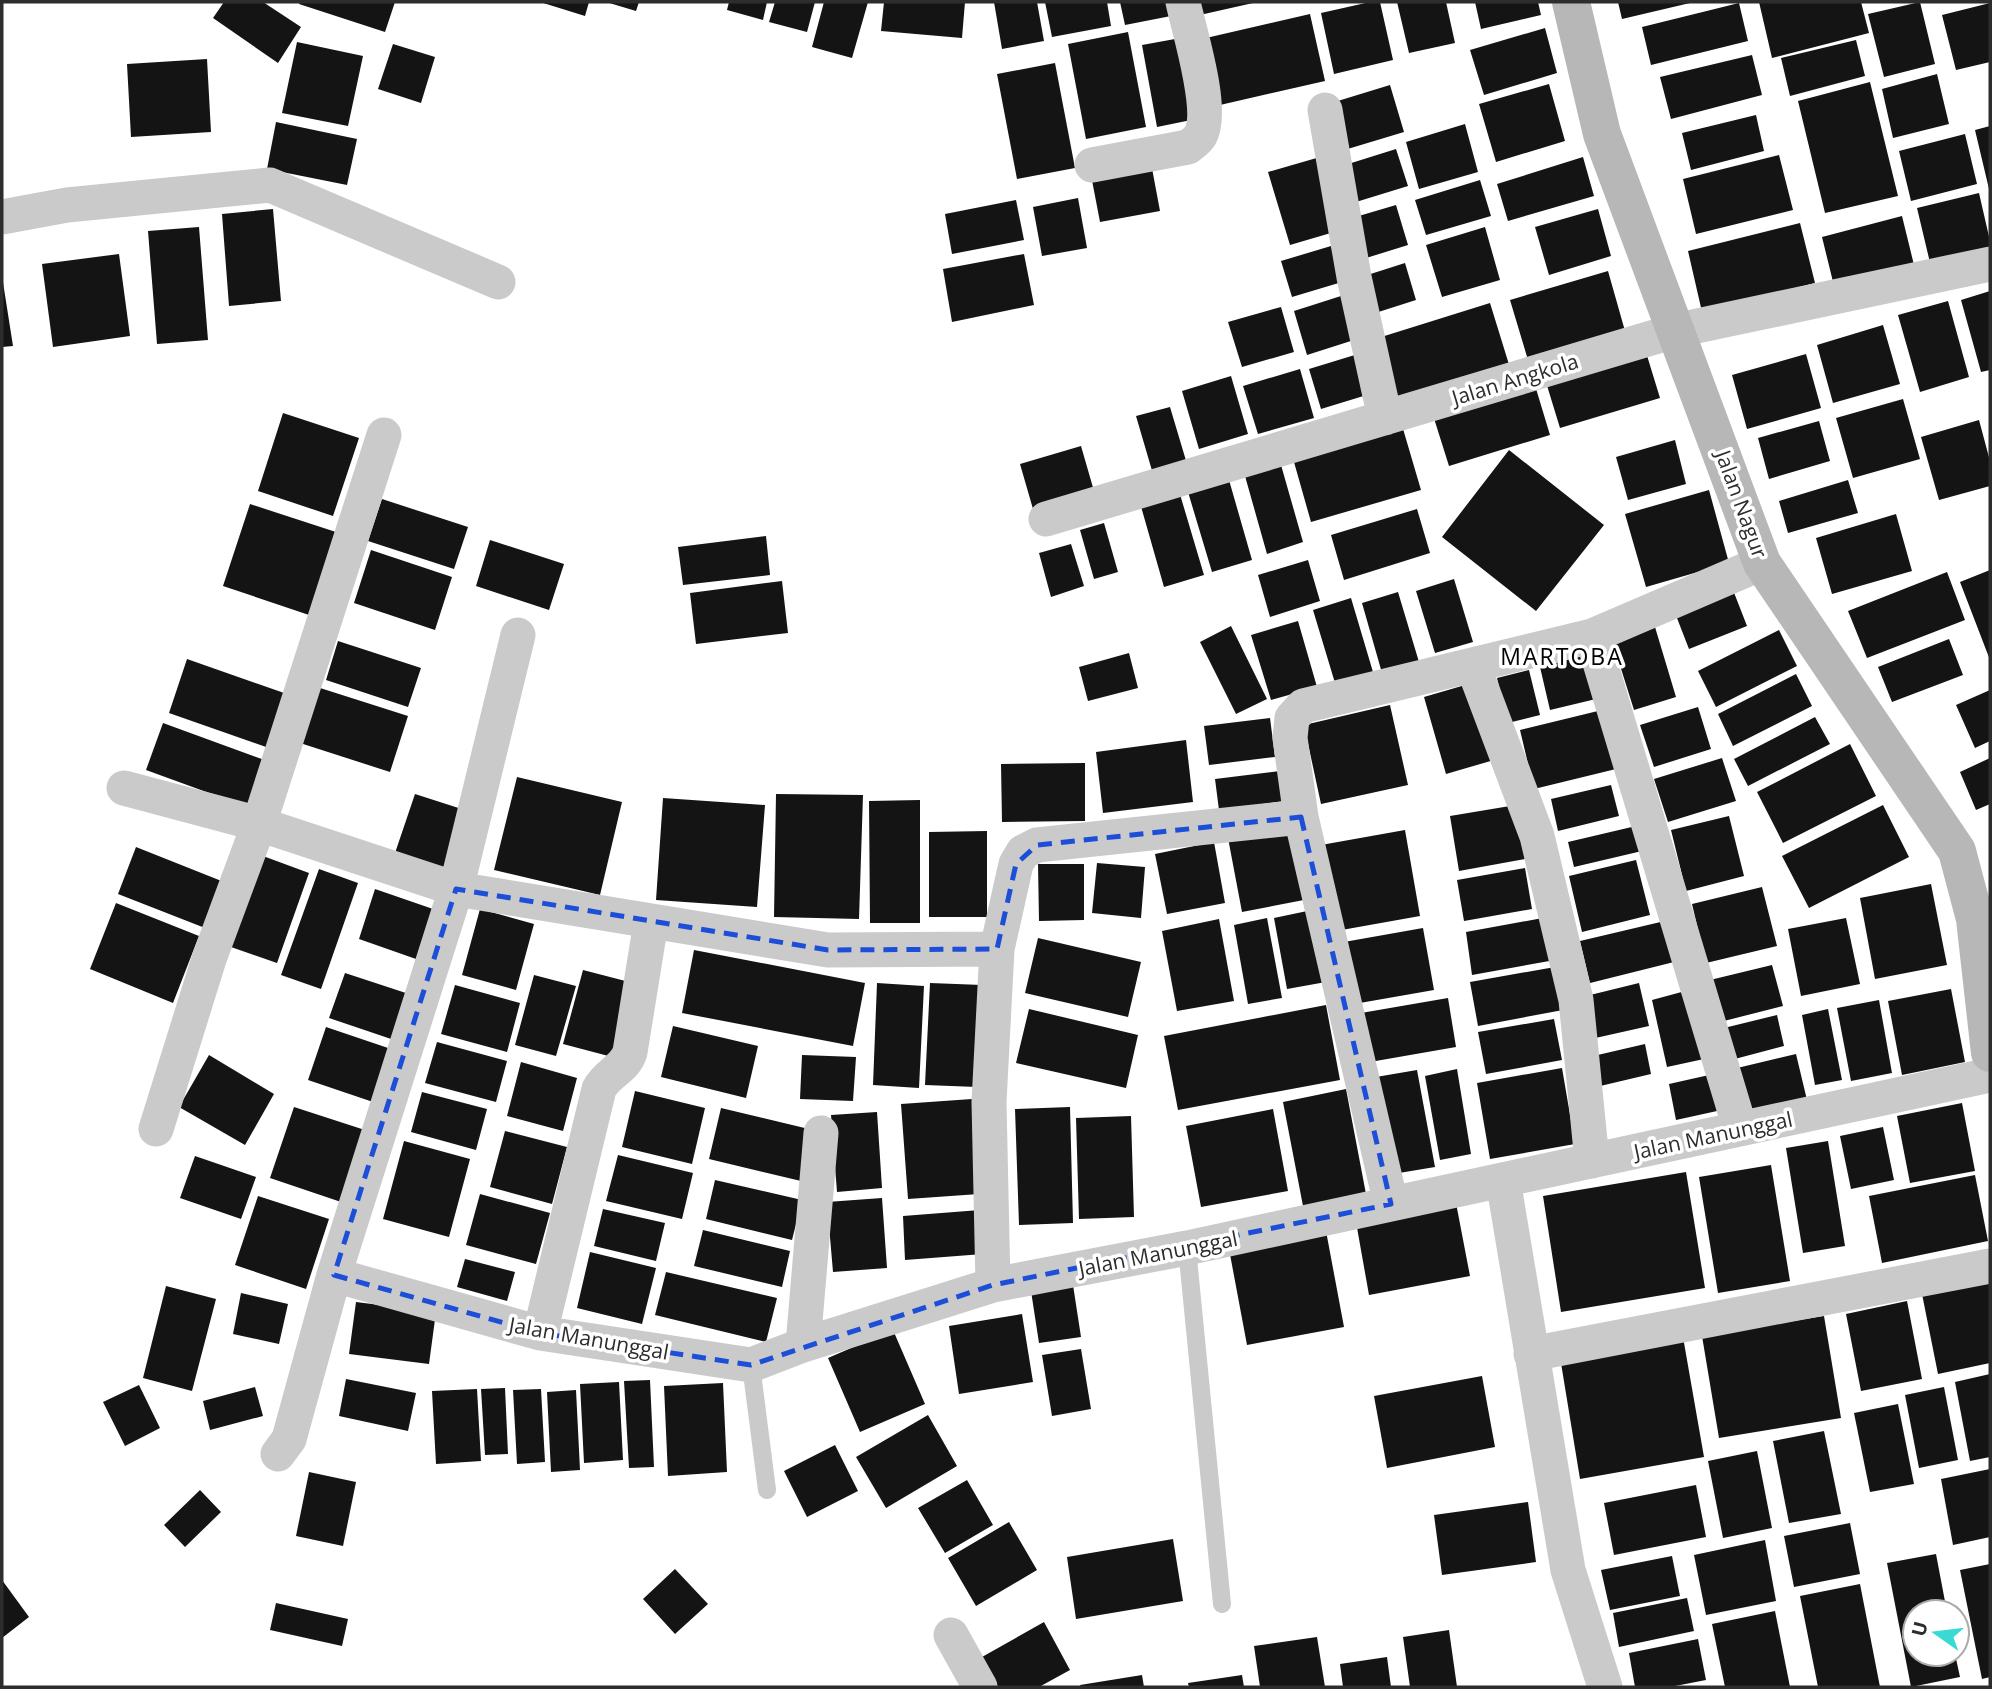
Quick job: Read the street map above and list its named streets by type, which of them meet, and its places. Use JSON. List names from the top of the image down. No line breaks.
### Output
{"streets":{"street":["Jalan Angkola","Jalan Nagur","Jalan Manunggal"]},"crossings":[["Jalan Angkola","Jalan Nagur"]],"districts":["MARTOBA"],"north":"left"}
